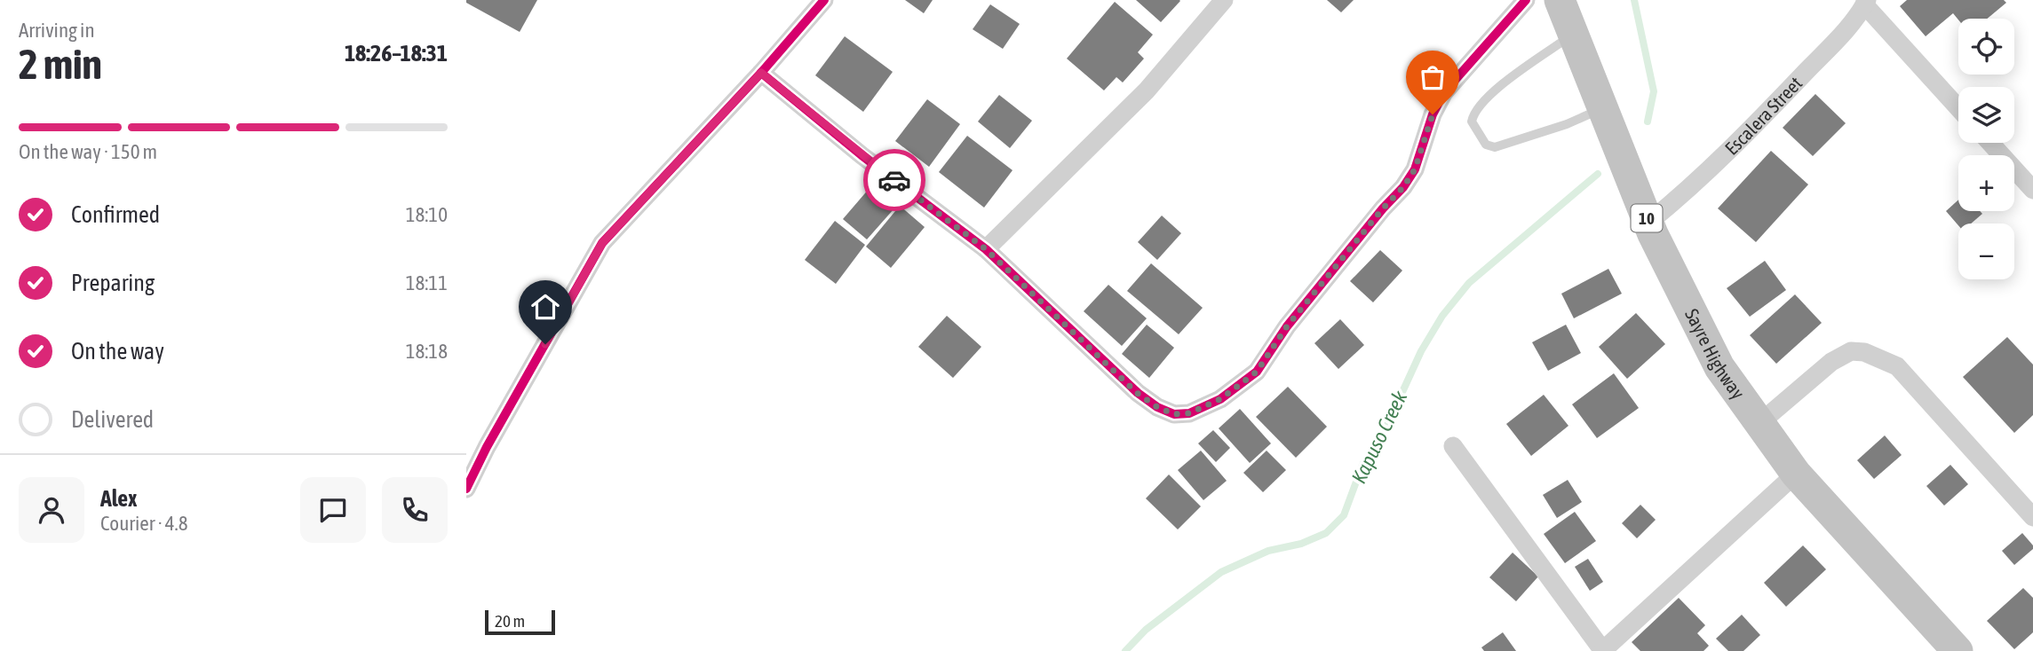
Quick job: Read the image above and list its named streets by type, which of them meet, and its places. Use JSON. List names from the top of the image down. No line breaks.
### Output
{"streets":{"highway":["10","Sayre Highway"],"street":["Escalera Street"]},"crossings":[["Escalera Street","Sayre Highway"]],"water":["Kapuso Creek"],"scale_bar":"20 m","page":{"heading":["2 min","Arriving in","18:26–18:31"],"panel":["Alex","Courier · 4.8"],"map_buttons":["+","−"],"bar":"On the way · 150 m","list":[["Confirmed","18:10"],["Preparing","18:11"],["On the way","18:18"],"Delivered"],"scale":"20 m"}}
